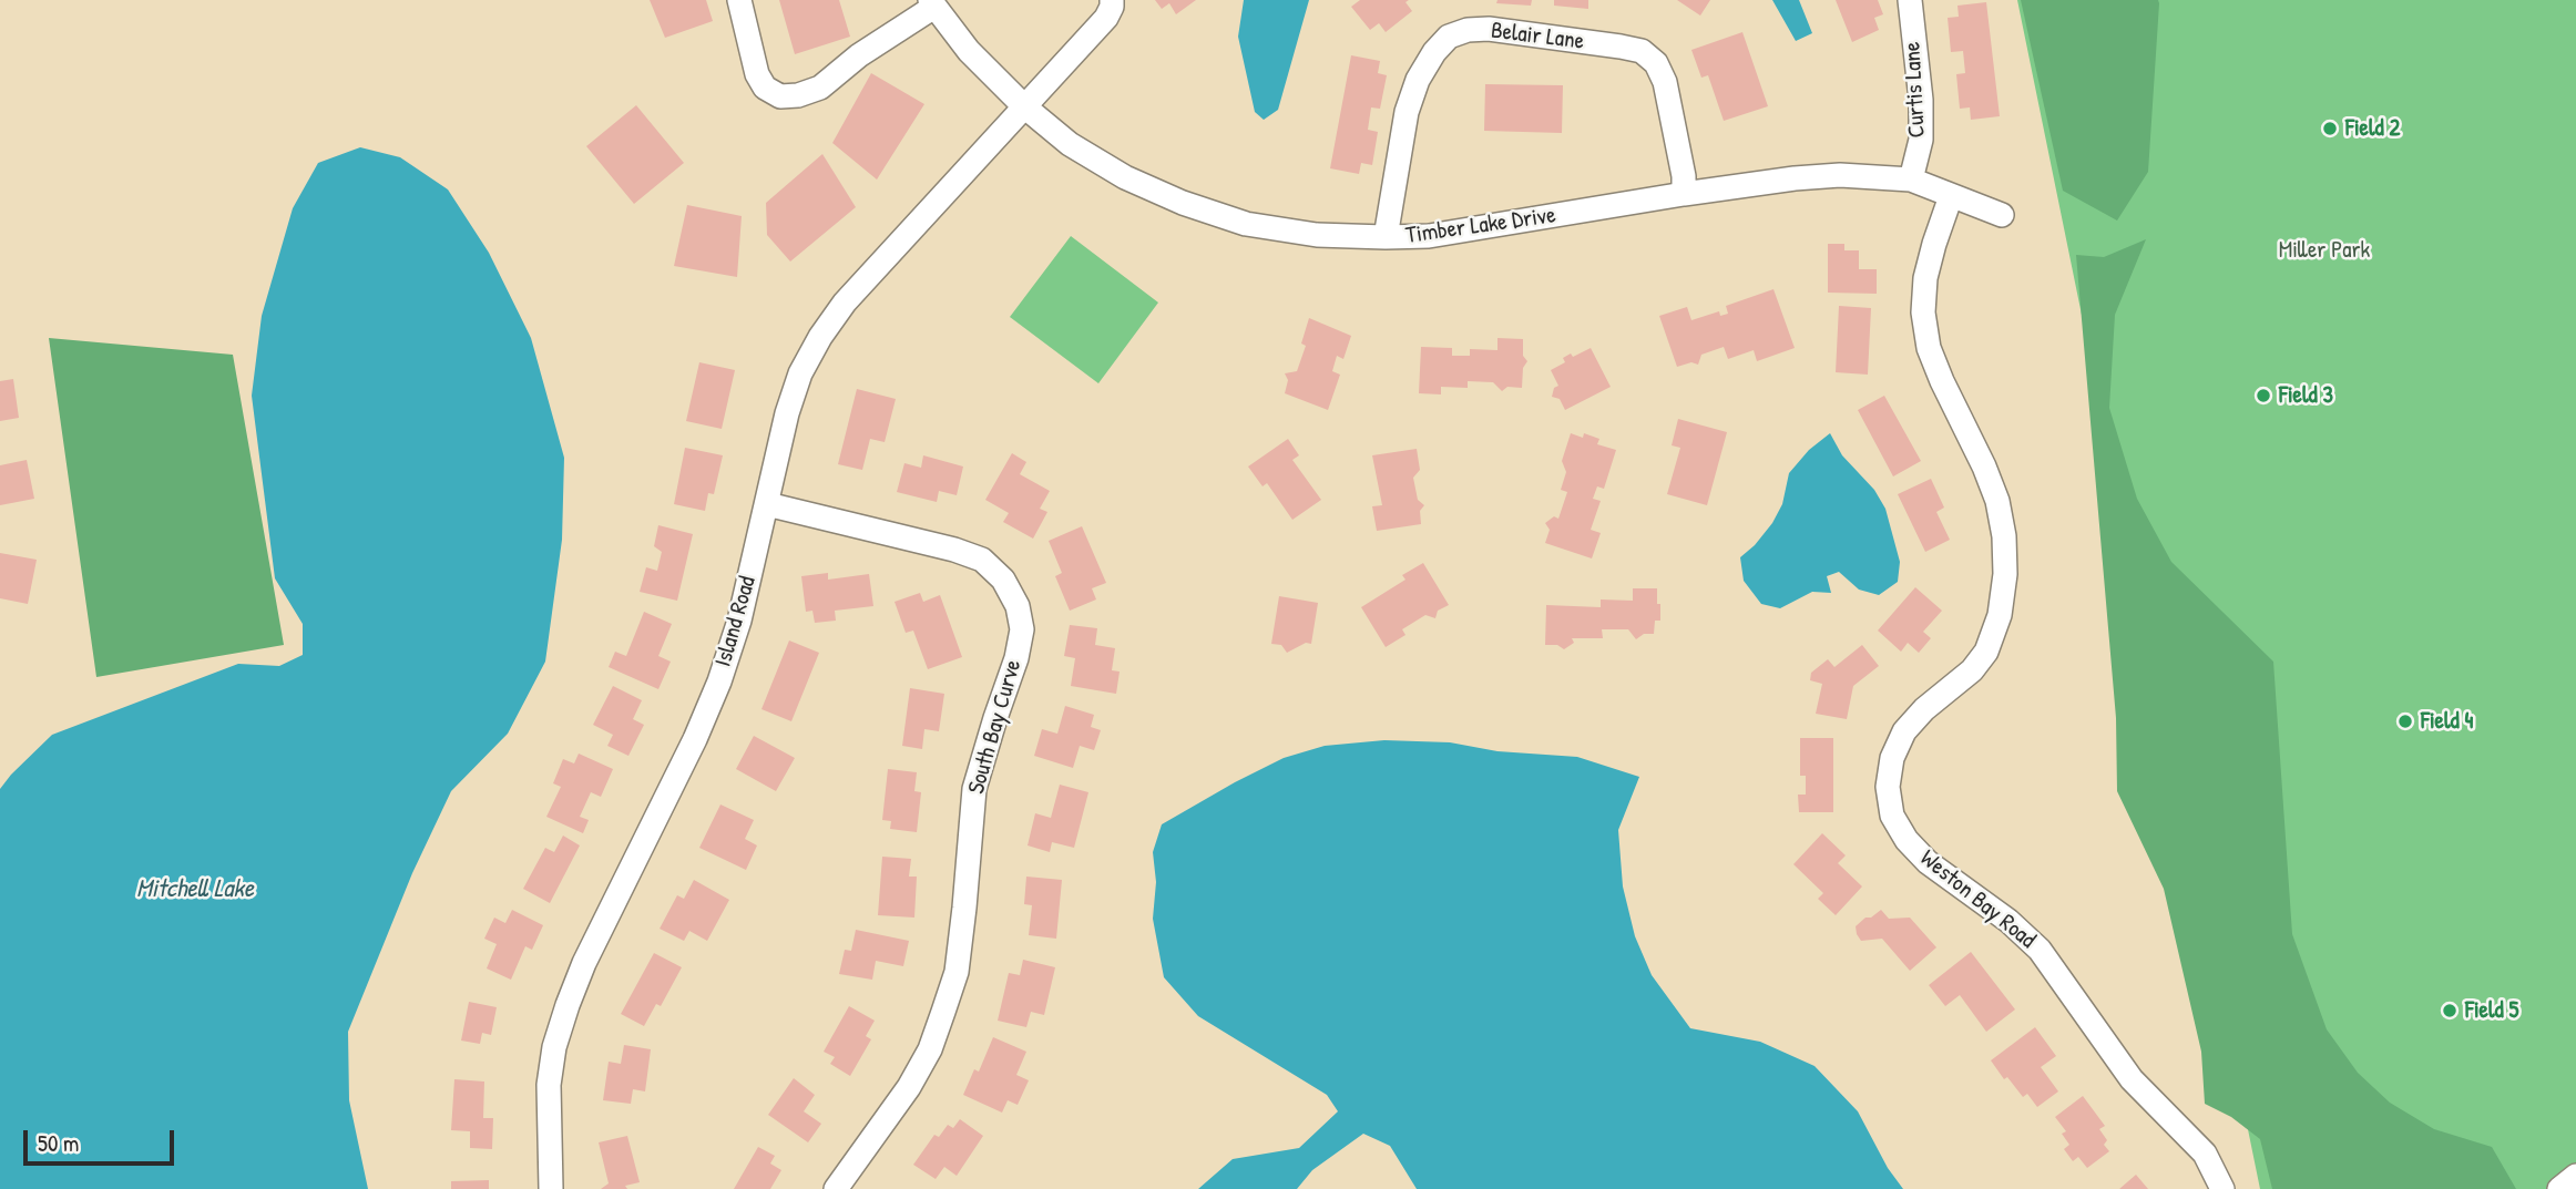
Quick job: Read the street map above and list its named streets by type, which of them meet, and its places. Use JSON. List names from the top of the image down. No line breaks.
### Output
{"streets":{"street":["Belair Lane","Curtis Lane","Timber Lake Drive","Island Road","South Bay Curve","Weston Bay Road"]},"crossings":[["Belair Lane","Timber Lake Drive"],["Curtis Lane","Timber Lake Drive"],["Timber Lake Drive","Island Road"],["Timber Lake Drive","Weston Bay Road"],["Island Road","South Bay Curve"]],"water":["Mitchell Lake"],"parks":["Miller Park"],"places":["Field 2","Field 3","Field 4","Field 5"],"scale_bar":"50 m"}
